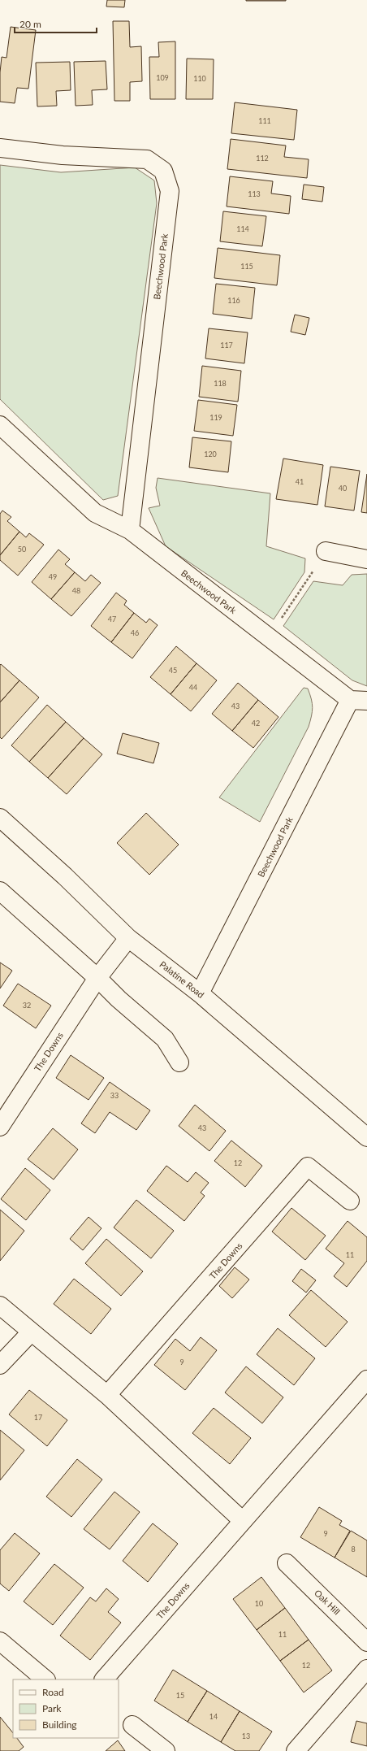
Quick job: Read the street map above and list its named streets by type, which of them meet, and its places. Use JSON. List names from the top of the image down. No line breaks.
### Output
{"streets":{"street":["Beechwood Park","Palatine Road","The Downs","Oak Hill"]},"crossings":[["Beechwood Park","Palatine Road"],["Palatine Road","The Downs"]],"house_numbers":["109","110","111","112","113","114","115","116","117","118","119","120","41","40","50","49","48","47","46","45","44","43","42","32","33","43","12","11","9","17","9","8","10","11","12","15","14","13"],"legend":["Road","Park","Building"],"scale_bar":"20 m"}
